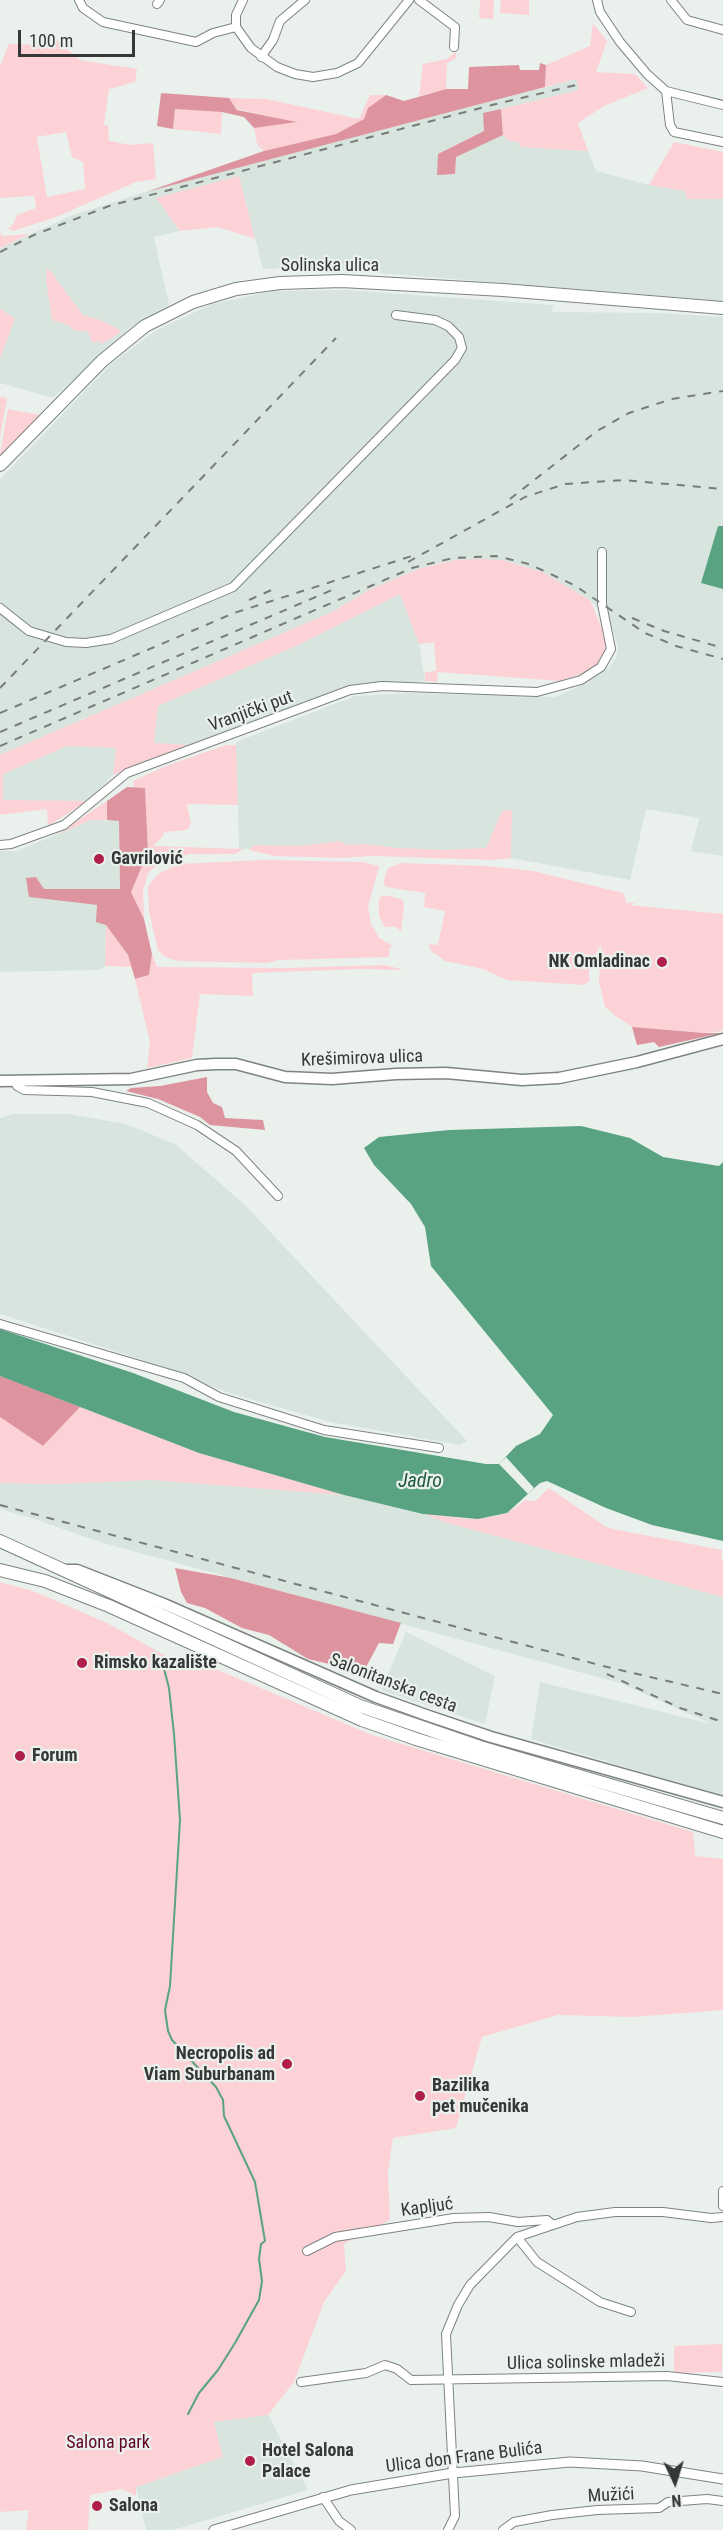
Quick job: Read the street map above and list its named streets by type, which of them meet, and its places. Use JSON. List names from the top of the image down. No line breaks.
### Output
{"streets":{"main road":["Solinska ulica","Krešimirova ulica","Salonitanska cesta"],"street":["Vranjički put","Kapljuć","Ulica solinske mladeži","Ulica don Frane Bulića","Mužići"]},"water":["Jadro"],"parks":["Salona park"],"places":["Gavrilović","NK Omladinac","Rimsko kazalište","Forum","Necropolis ad Viam Suburbanam","Bazilika pet mučenika","Hotel Salona Palace","Salona"],"scale_bar":"100 m","north":"bottom"}
